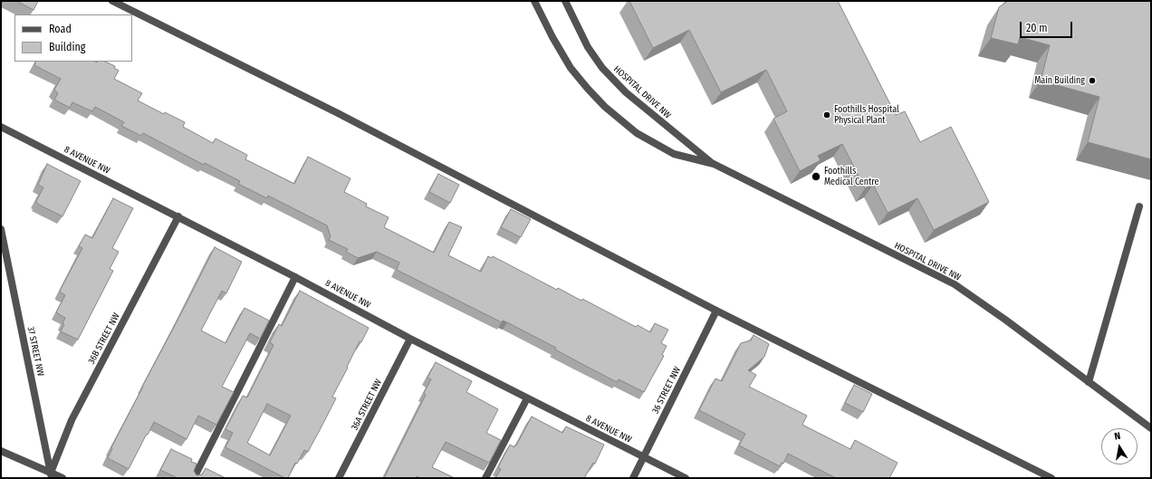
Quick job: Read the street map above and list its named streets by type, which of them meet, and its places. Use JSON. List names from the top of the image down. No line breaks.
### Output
{"streets":{"street":["HOSPITAL DRIVE NW","8 AVENUE NW","36B STREET NW","37 STREET NW","36 STREET NW","36A STREET NW"]},"crossings":[["8 AVENUE NW","36B STREET NW"],["8 AVENUE NW","36 STREET NW"],["8 AVENUE NW","36A STREET NW"],["36B STREET NW","37 STREET NW"]],"places":["Main Building","Foothills Hospital Physical Plant","Foothills Medical Centre"],"legend":["Road","Building"],"scale_bar":"20 m","north":"top"}
